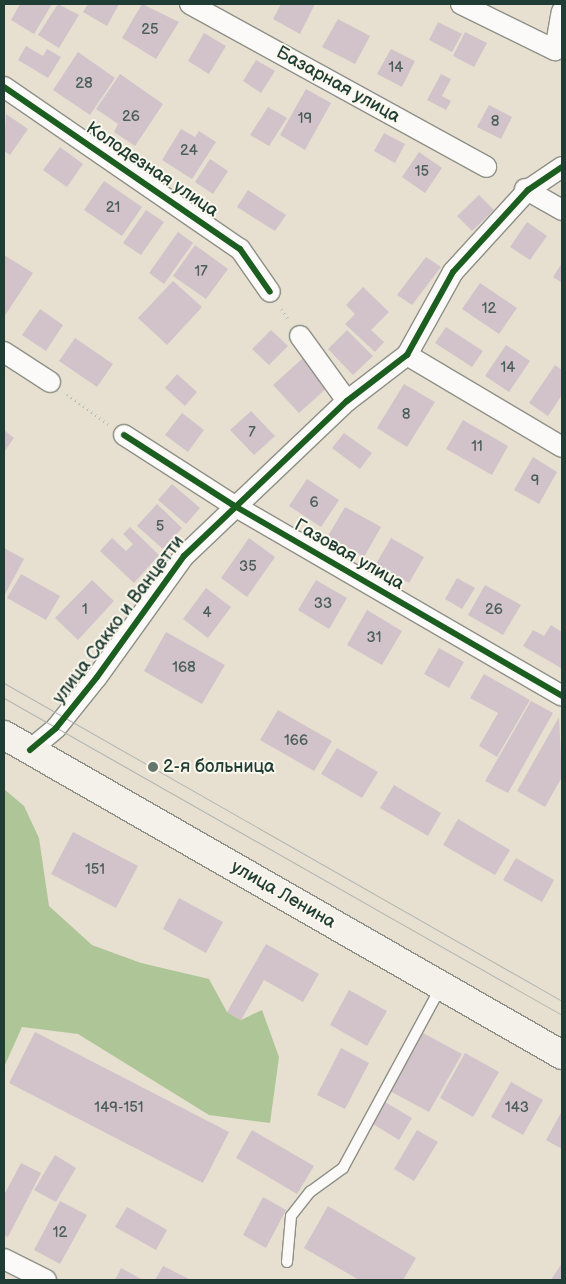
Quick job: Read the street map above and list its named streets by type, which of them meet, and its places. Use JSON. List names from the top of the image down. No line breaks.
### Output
{"streets":{"main road":["улица Ленина"],"street":["Базарная улица","Колодезная улица","Газовая улица","улица Сакко и Ванцетти"]},"crossings":[["Газовая улица","улица Сакко и Ванцетти"],["улица Сакко и Ванцетти","улица Ленина"]],"places":["2-я больница"],"house_numbers":["25","14","28","26","19","8","24","15","21","17","12","14","8","7","11","9","6","5","35","33","1","26","4","31","168","166","151","149-151","143","12"]}
